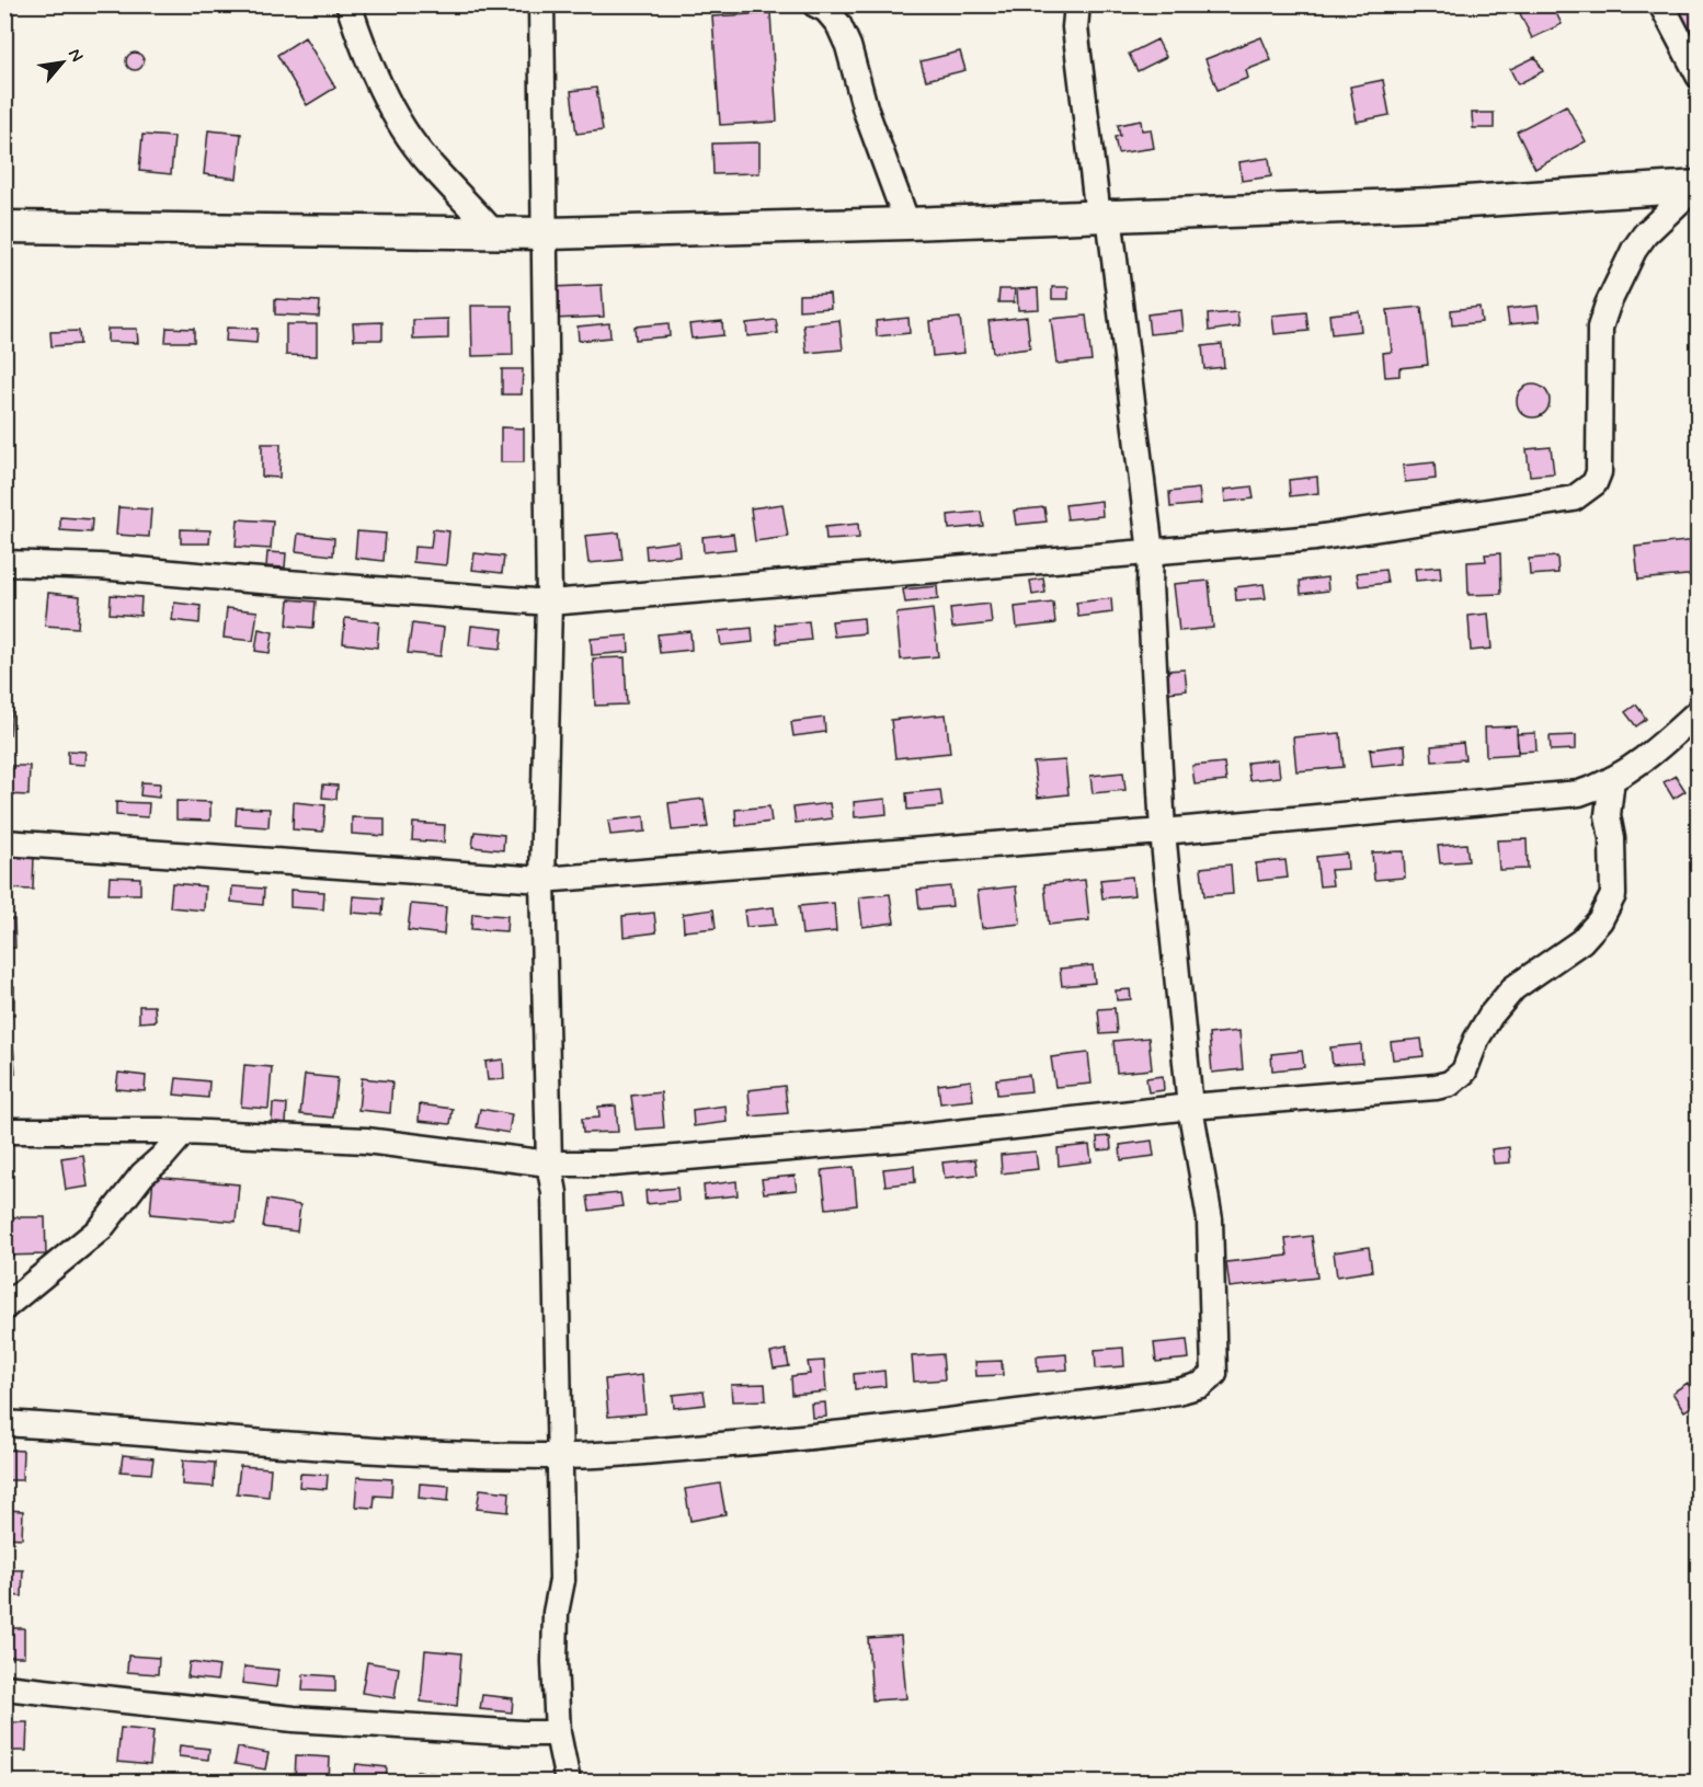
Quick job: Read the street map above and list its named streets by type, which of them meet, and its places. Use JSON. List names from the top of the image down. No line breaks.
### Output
{"north":"top right"}
